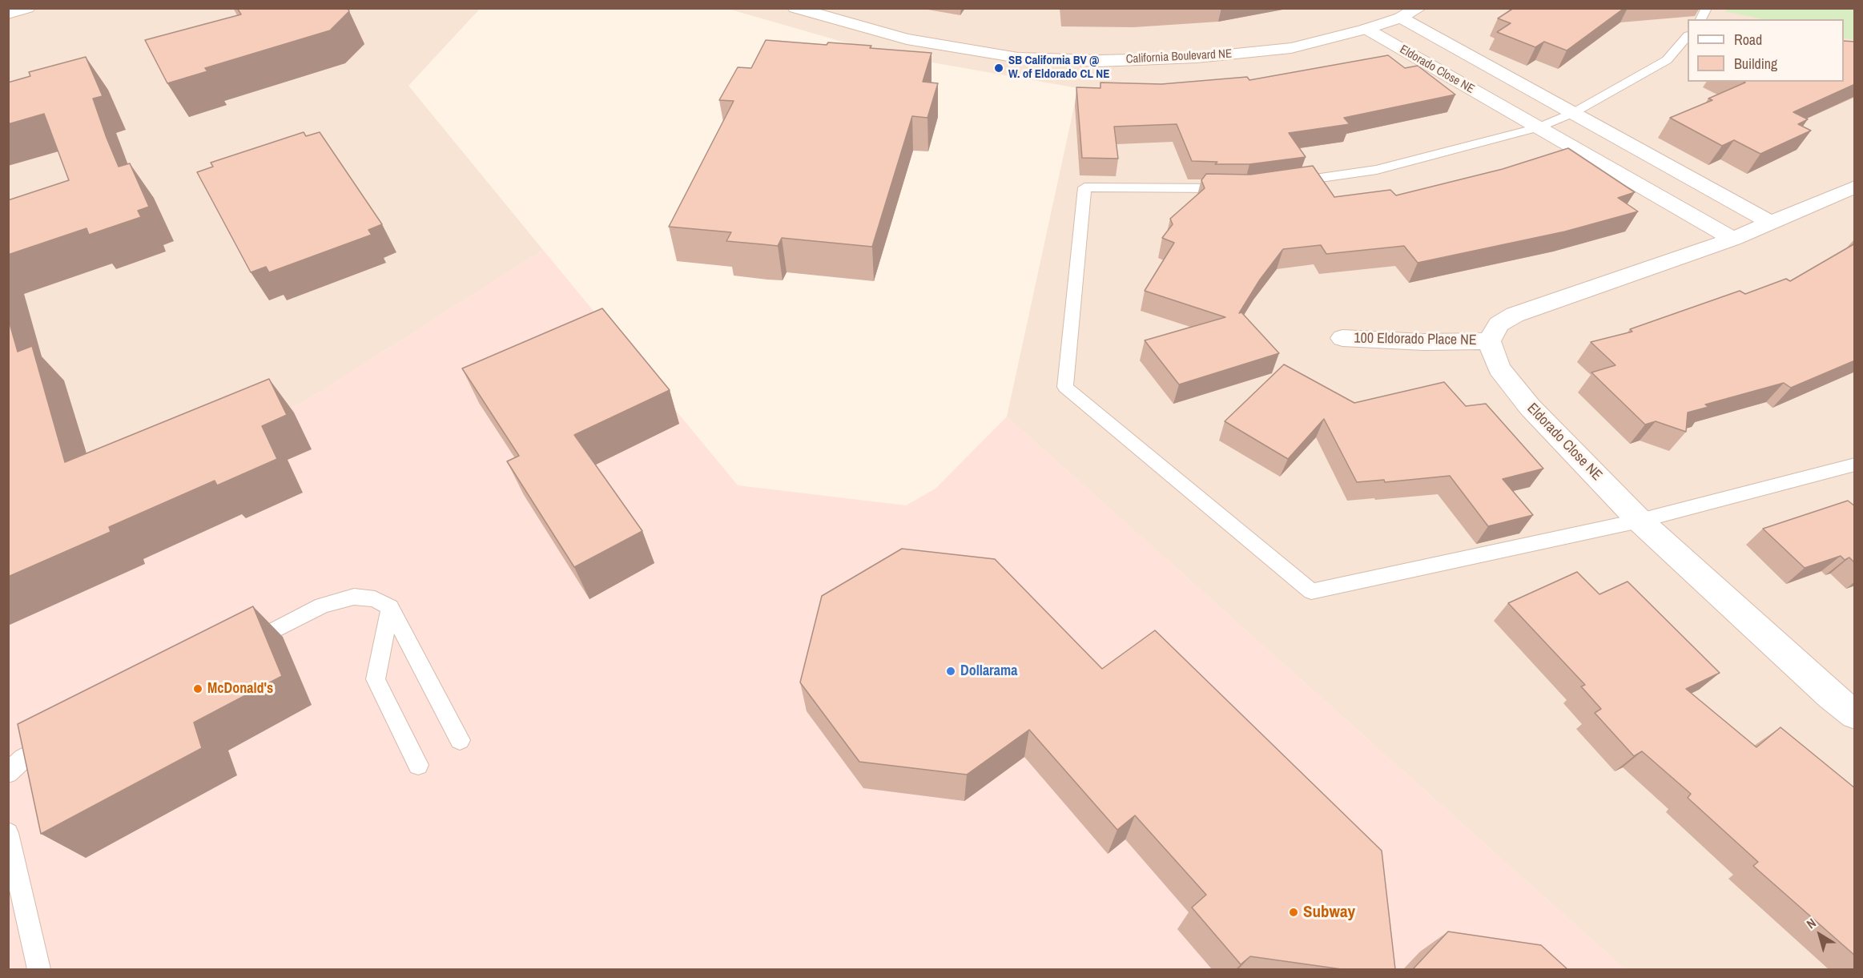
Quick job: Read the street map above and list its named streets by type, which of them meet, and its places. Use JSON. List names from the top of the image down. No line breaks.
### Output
{"streets":{"street":["California Boulevard NE","Eldorado Close NE","100 Eldorado Place NE"]},"crossings":[["California Boulevard NE","Eldorado Close NE"],["Eldorado Close NE","100 Eldorado Place NE"]],"places":["SB California BV @ W. of Eldorado CL NE","Dollarama","McDonald's","Subway"],"legend":["Road","Building"],"north":"top left"}
